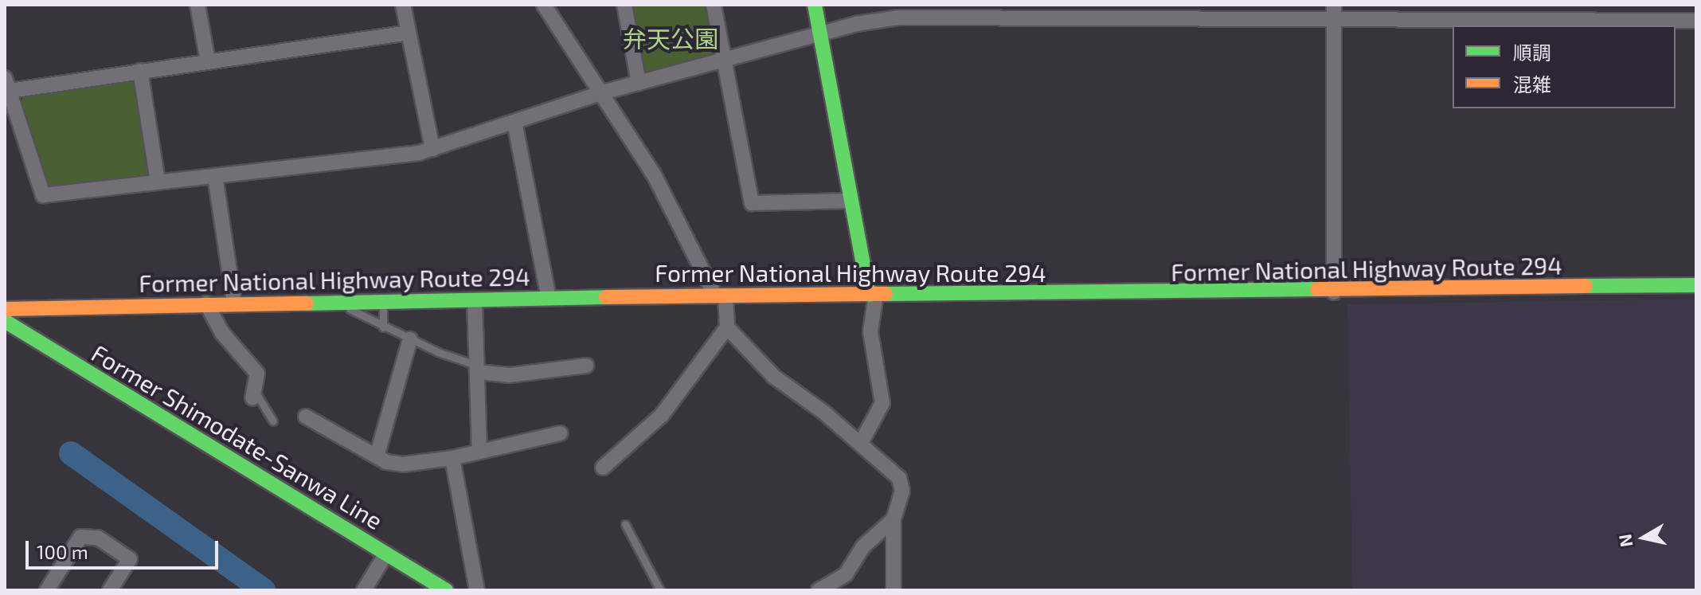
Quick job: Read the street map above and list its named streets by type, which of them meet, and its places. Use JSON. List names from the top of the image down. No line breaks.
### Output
{"streets":{"street":["Former National Highway Route 294","Former Shimodate-Sanwa Line"]},"parks":["弁天公園"],"legend":["順調","混雑"],"scale_bar":"100 m","north":"left"}
